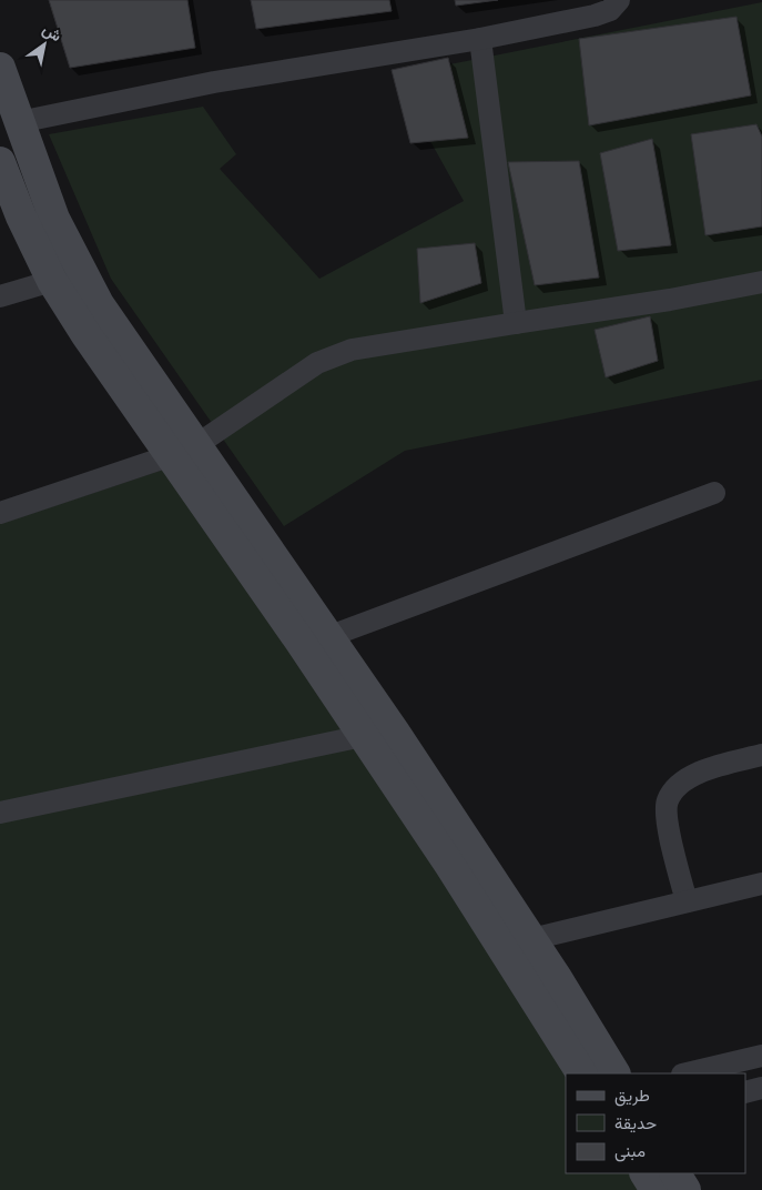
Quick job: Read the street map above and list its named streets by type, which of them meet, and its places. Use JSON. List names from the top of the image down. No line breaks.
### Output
{"legend":["طريق","حديقة","مبنى"],"north":"top right"}
